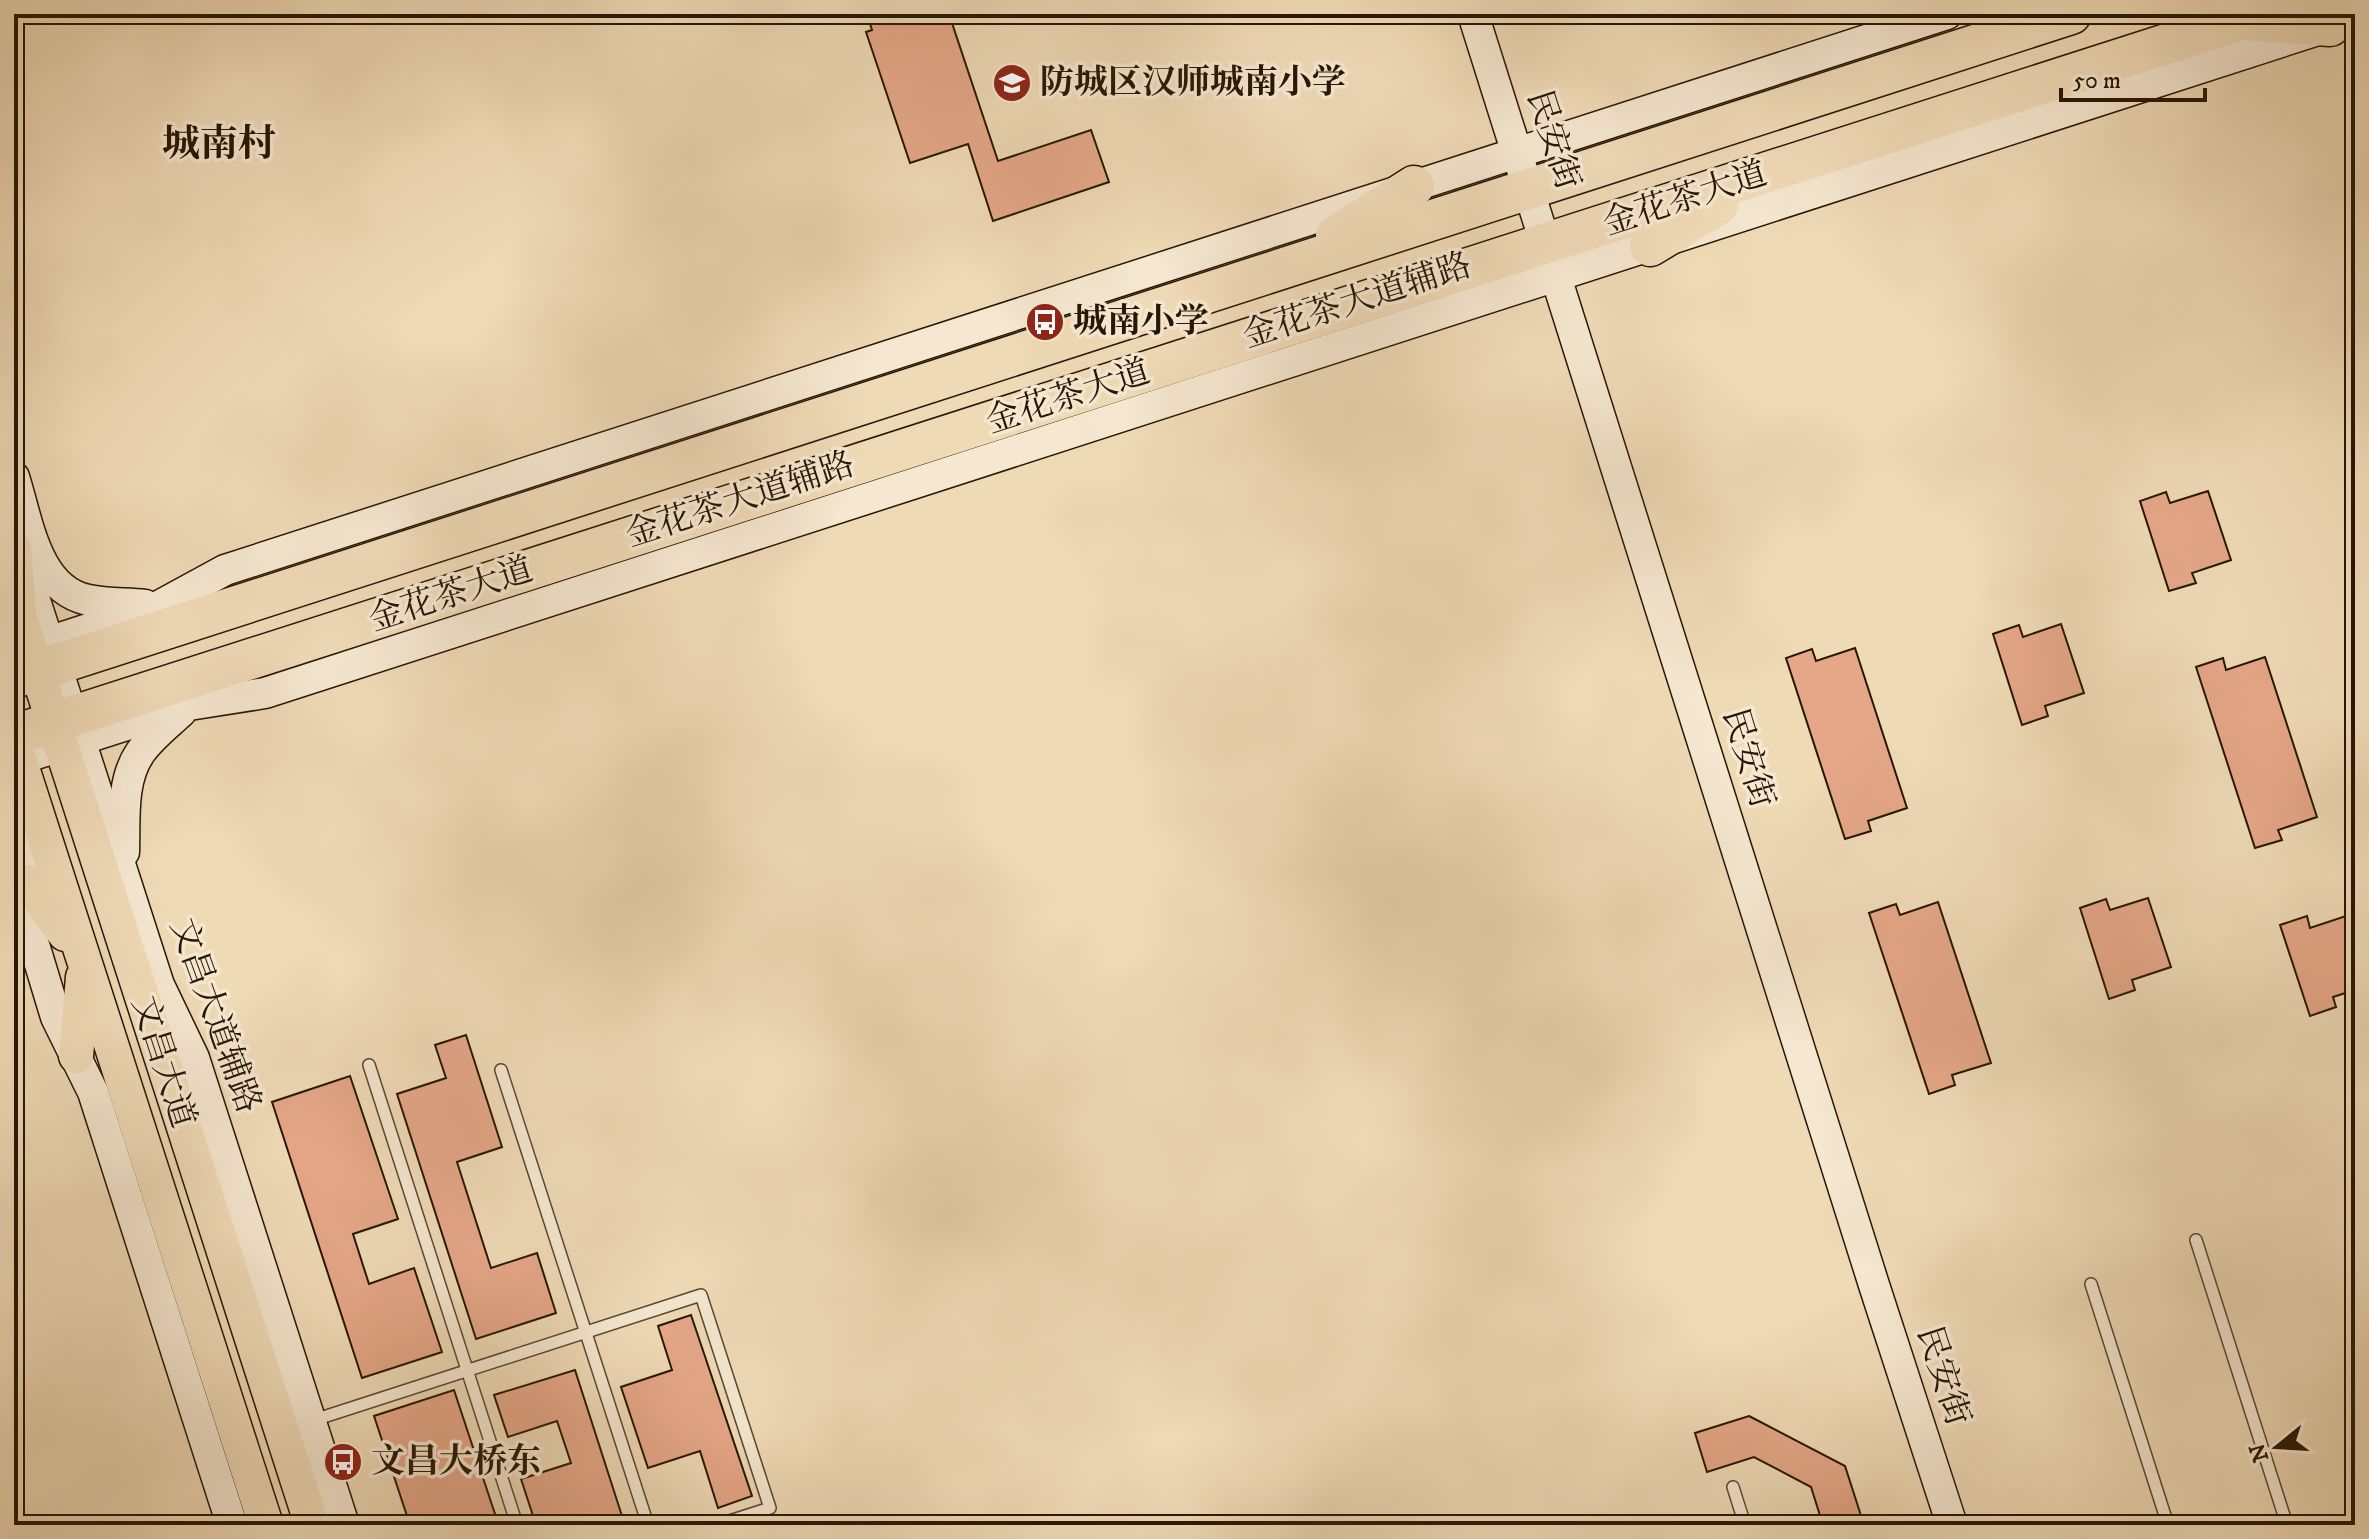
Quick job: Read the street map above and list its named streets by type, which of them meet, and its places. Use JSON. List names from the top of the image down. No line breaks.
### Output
{"streets":{"highway":["金花茶大道"],"main road":["文昌大道"],"street":["民安街","金花茶大道辅路","文昌大道辅路"]},"crossings":[["民安街","金花茶大道"],["民安街","金花茶大道辅路"],["金花茶大道","金花茶大道辅路"],["金花茶大道","文昌大道辅路"],["金花茶大道","文昌大道"],["金花茶大道辅路","文昌大道辅路"],["金花茶大道辅路","文昌大道"],["文昌大道辅路","文昌大道"]],"districts":["城南村"],"places":{"school or university":["防城区汉师城南小学"],"bus stop":["城南小学","文昌大桥东"]},"scale_bar":"50 m","north":"left"}
